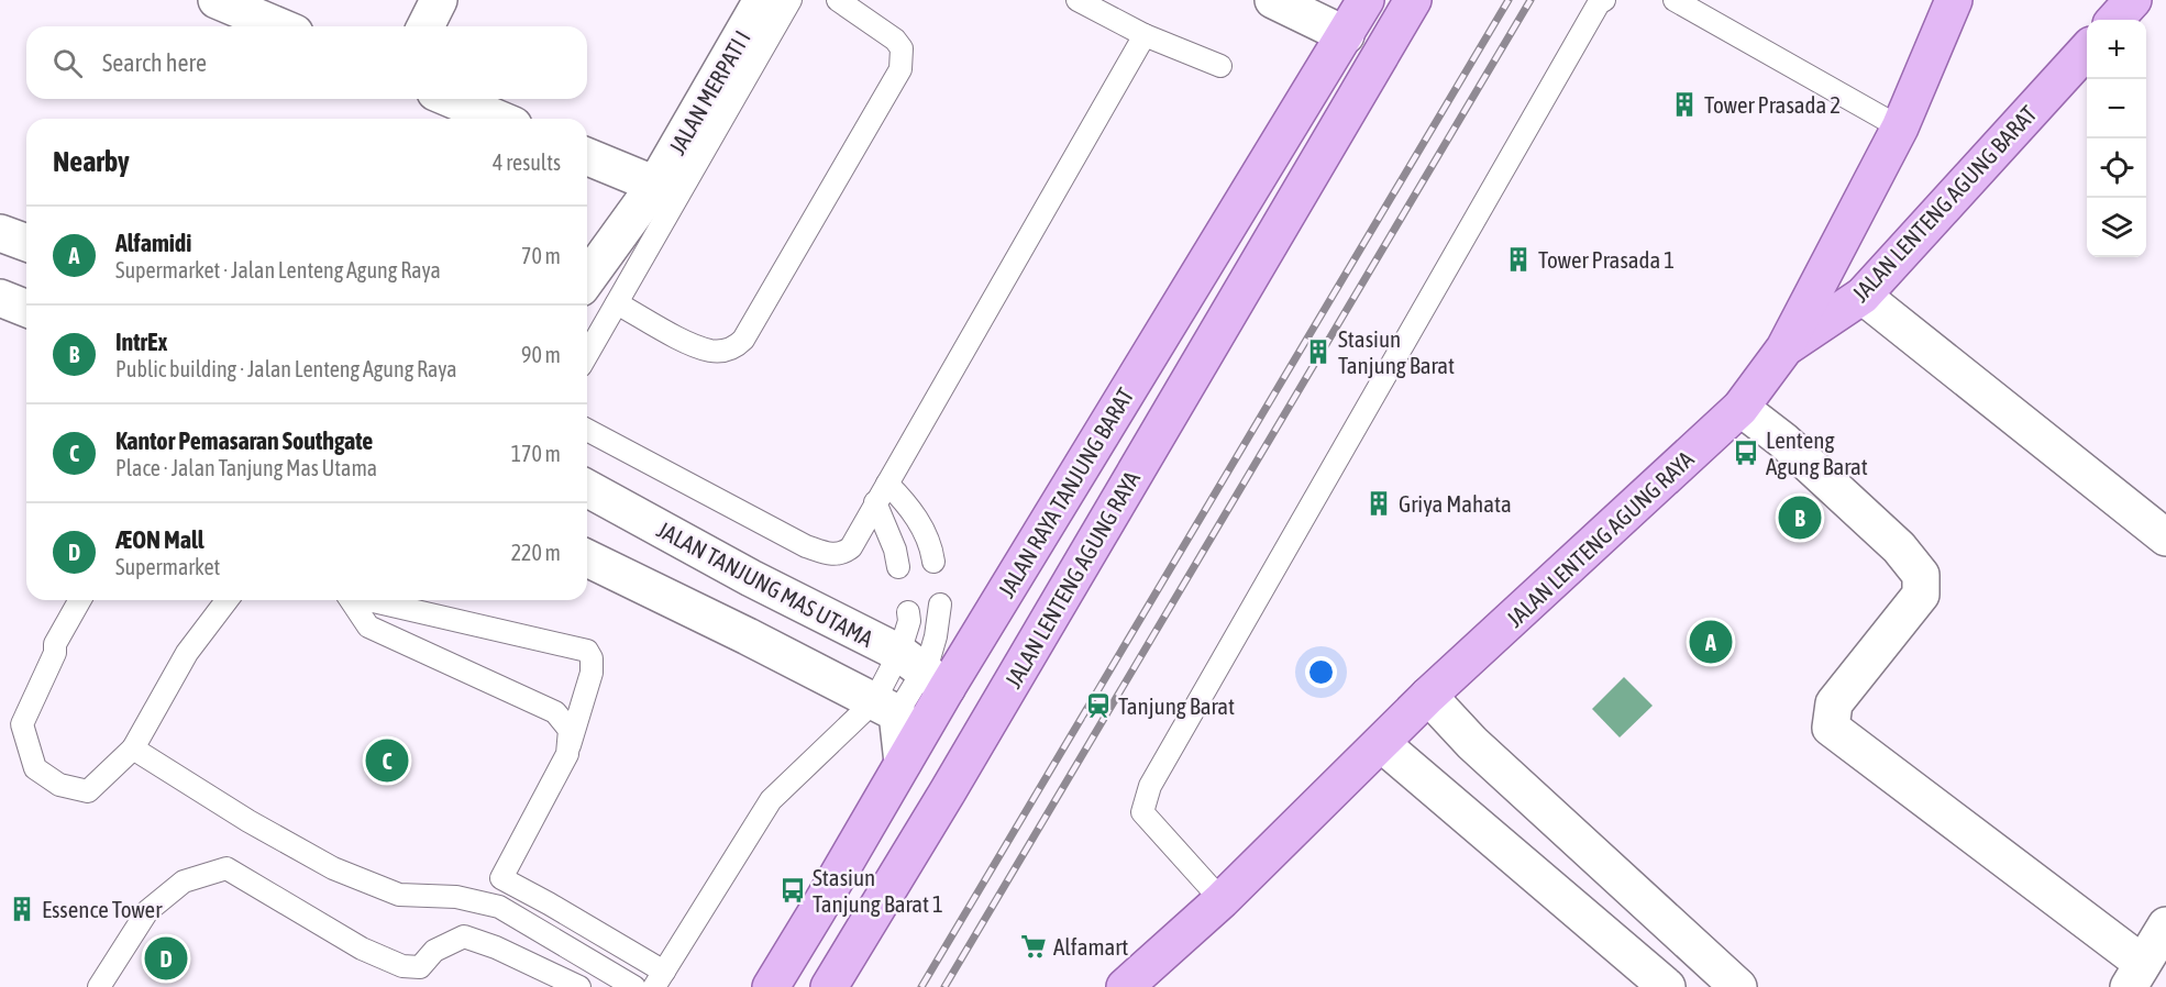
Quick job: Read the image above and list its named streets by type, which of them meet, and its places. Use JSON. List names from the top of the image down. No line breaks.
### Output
{"streets":{"main road":["JALAN LENTENG AGUNG BARAT","JALAN RAYA TANJUNG BARAT","JALAN LENTENG AGUNG RAYA"],"street":["JALAN MERPATI I","JALAN TANJUNG MAS UTAMA"]},"crossings":[["JALAN LENTENG AGUNG BARAT","JALAN LENTENG AGUNG RAYA"],["JALAN RAYA TANJUNG BARAT","JALAN TANJUNG MAS UTAMA"]],"places":{"building":["Tower Prasada 2","Tower Prasada 1","Stasiun Tanjung Barat","Griya Mahata","Essence Tower"],"bus stop":["Lenteng Agung Barat","Stasiun Tanjung Barat 1"],"station":["Tanjung Barat"],"supermarket":["Alfamart"]},"page":{"map_buttons":["+","−"],"search":"Search here","heading":["Nearby","4 results"],"list":[{"mark":"A","name":"Alfamidi","note":"Supermarket · Jalan Lenteng Agung Raya","value":"70 m"},{"mark":"B","name":"IntrEx","note":"Public building · Jalan Lenteng Agung Raya","value":"90 m"},{"mark":"C","name":"Kantor Pemasaran Southgate","note":"Place · Jalan Tanjung Mas Utama","value":"170 m"},{"mark":"D","name":"ÆON Mall","note":"Supermarket","value":"220 m"}],"pins":["B","A","C","D"]}}
